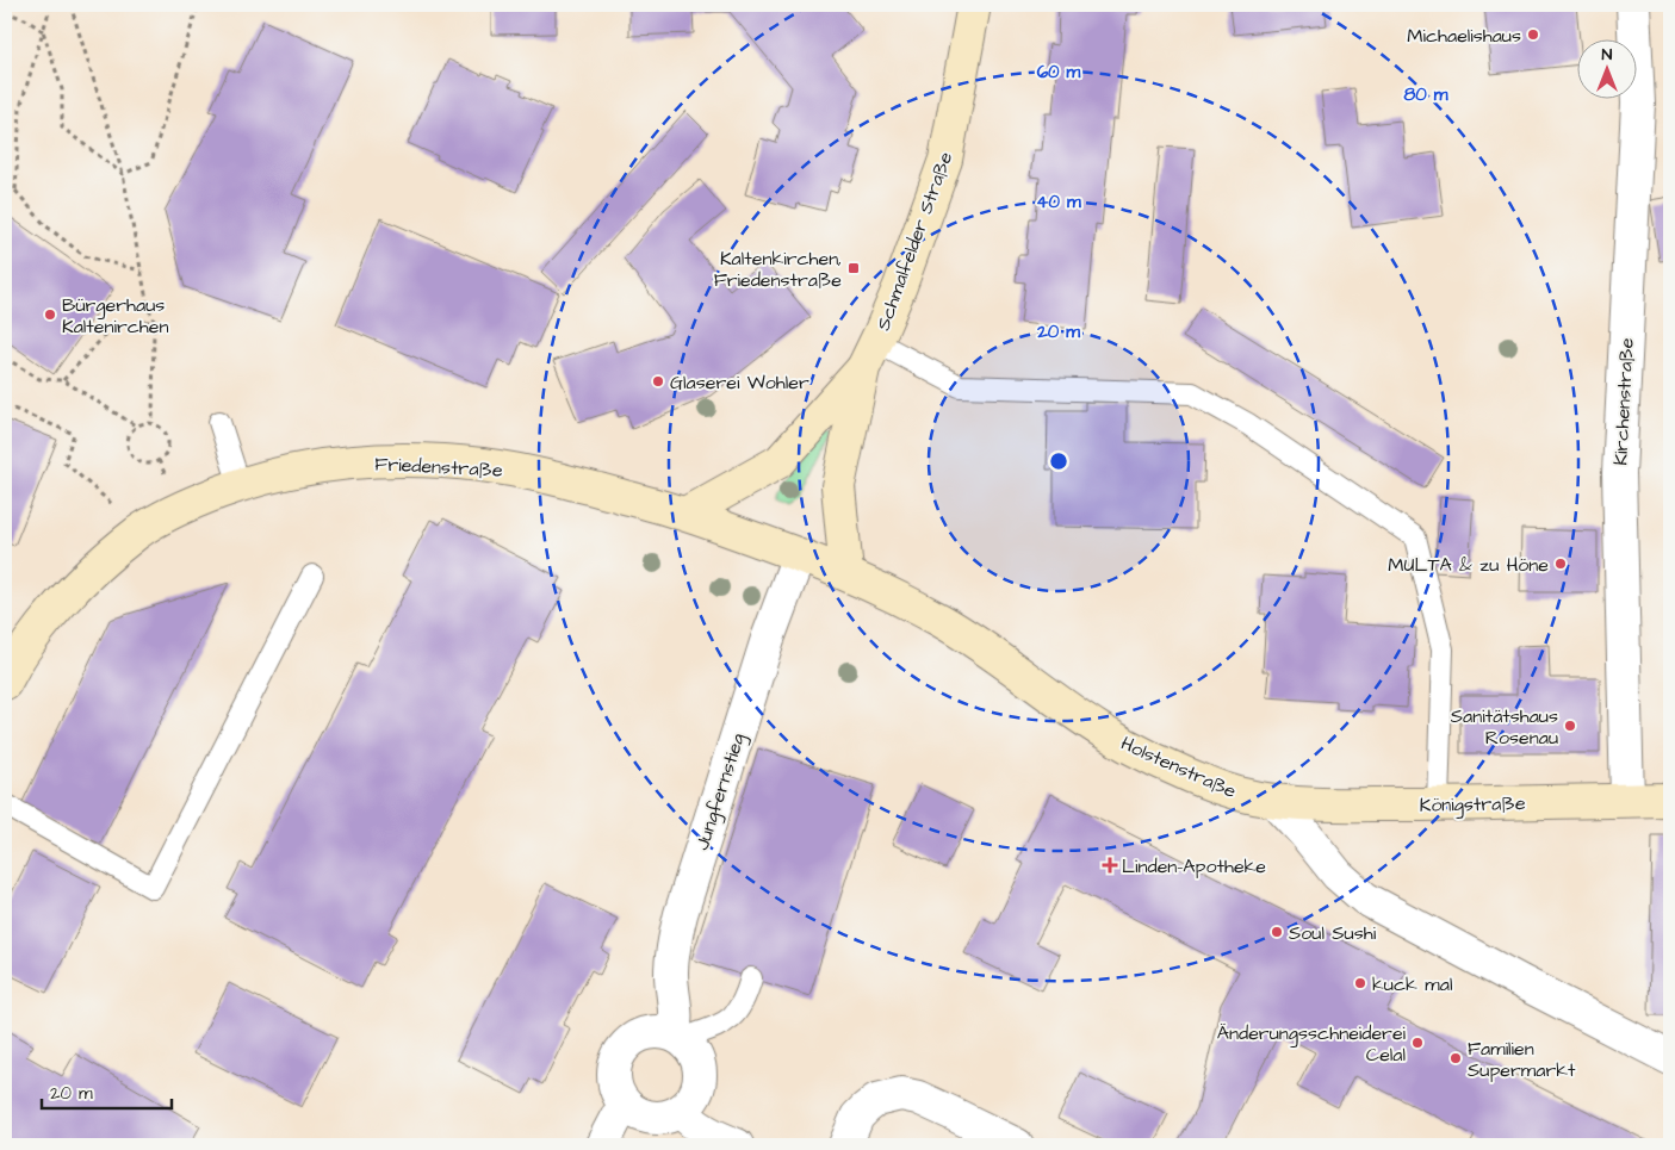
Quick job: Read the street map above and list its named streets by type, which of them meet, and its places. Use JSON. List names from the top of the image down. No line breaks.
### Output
{"streets":{"main road":["Schmalfelder Straße","Friedenstraße","Holstenstraße","Königstraße"],"street":["Kirchenstraße","Jungfernstieg"]},"crossings":[["Schmalfelder Straße","Friedenstraße"],["Schmalfelder Straße","Holstenstraße"],["Kirchenstraße","Königstraße"],["Friedenstraße","Holstenstraße"],["Friedenstraße","Jungfernstieg"],["Holstenstraße","Jungfernstieg"],["Holstenstraße","Königstraße"]],"places":{"other":["Michaelishaus","Bürgerhaus Kaltenirchen","Glaserei Wohler","MULTA & zu Höne","Sanitätshaus Rosenau","Soul Sushi","kuck mal","Änderungsschneiderei Celal","Familien Supermarkt"],"transit":["Kaltenkirchen, Friedenstraße"],"health":["Linden-Apotheke"]},"scale_bar":"20 m","north":"top","rings":["60 m","80 m","40 m","20 m"]}
